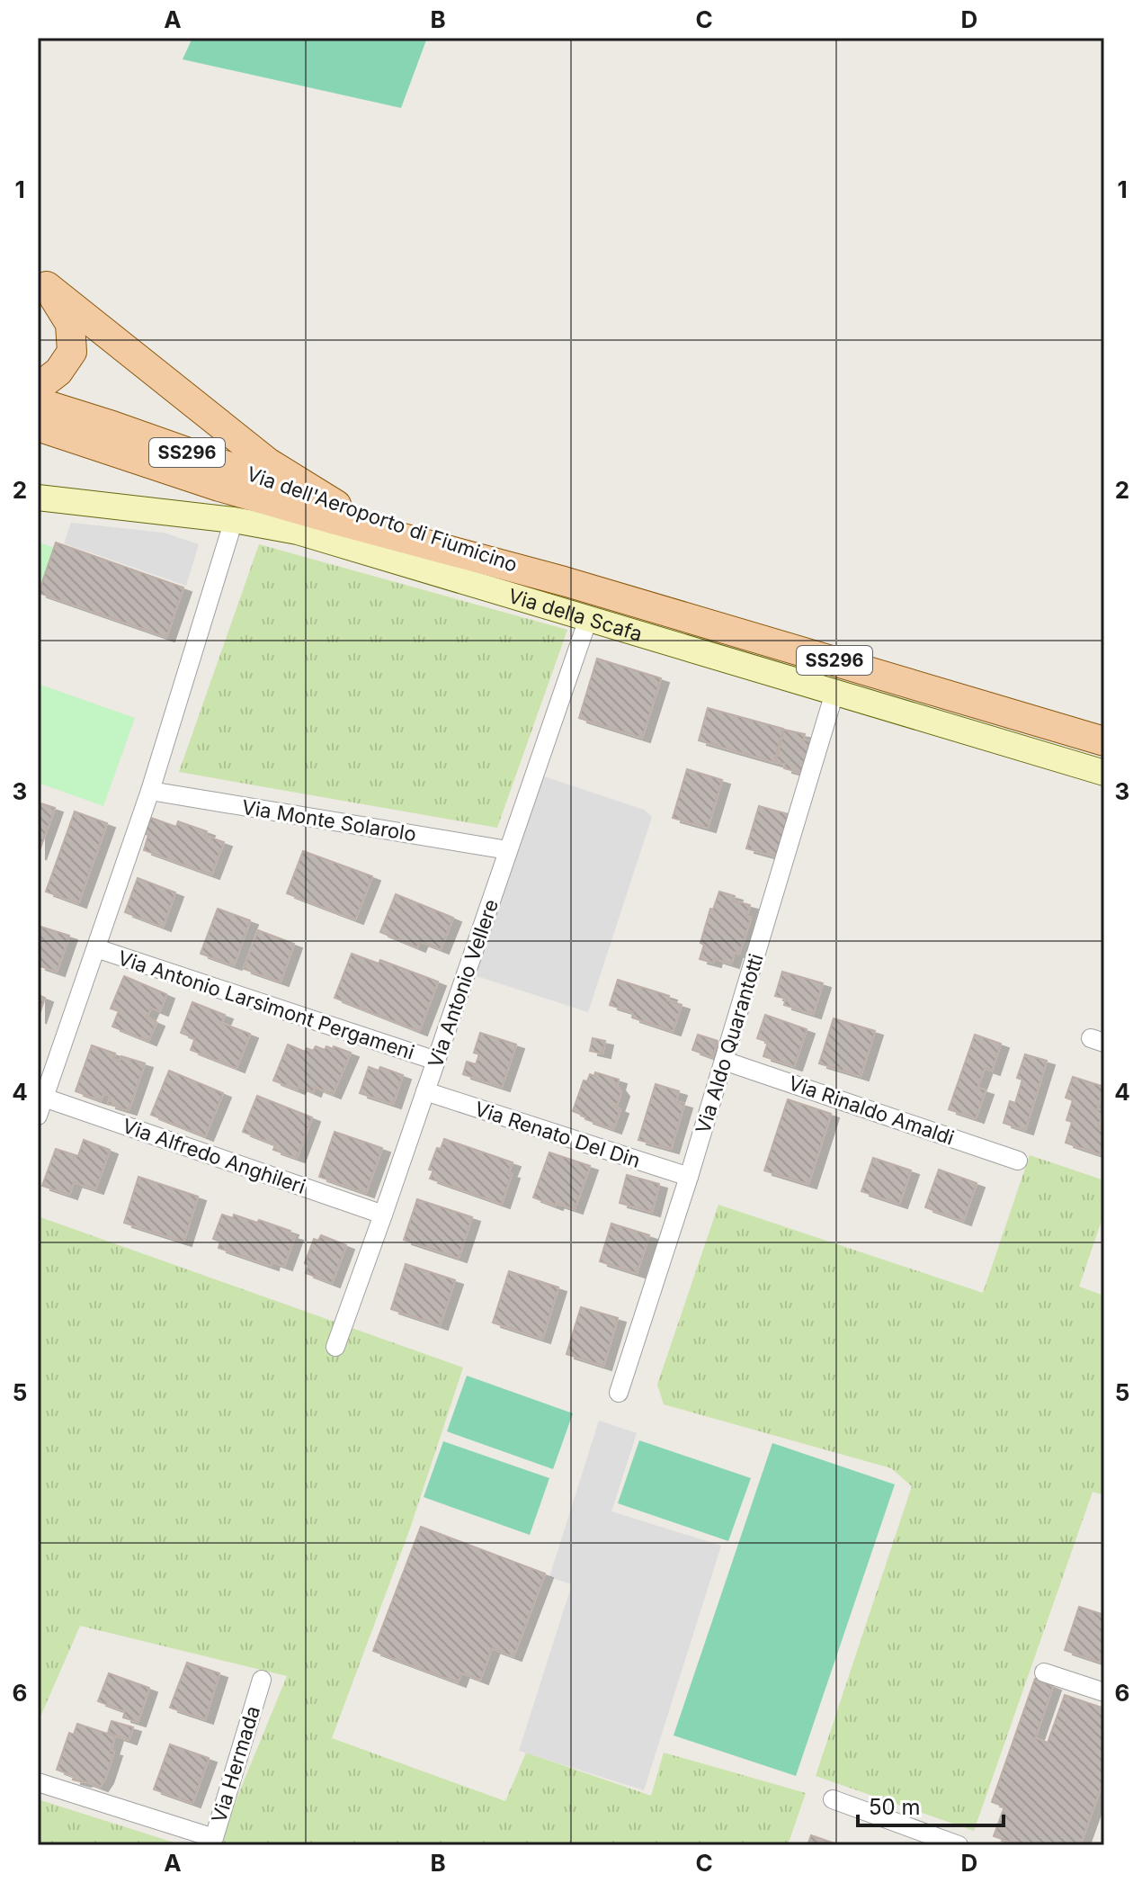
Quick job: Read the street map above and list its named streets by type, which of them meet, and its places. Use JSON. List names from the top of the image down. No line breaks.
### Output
{"streets":{"main road":["SS296","Via dell'Aeroporto di Fiumicino"],"street":["Via della Scafa","Via Monte Solarolo","Via Antonio Vellere","Via Antonio Larsimont Pergameni","Via Aldo Quarantotti","Via Rinaldo Amaldi","Via Renato Del Din","Via Alfredo Anghileri","Via Hermada"]},"crossings":[["Via della Scafa","Via Antonio Vellere"],["Via della Scafa","Via Aldo Quarantotti"],["Via Monte Solarolo","Via Antonio Vellere"],["Via Antonio Vellere","Via Antonio Larsimont Pergameni"],["Via Antonio Vellere","Via Renato Del Din"],["Via Antonio Vellere","Via Alfredo Anghileri"],["Via Aldo Quarantotti","Via Rinaldo Amaldi"],["Via Aldo Quarantotti","Via Renato Del Din"]],"scale_bar":"50 m","grid":{"columns":["A","B","C","D"],"rows":["1","2","3","4","5","6"]}}
